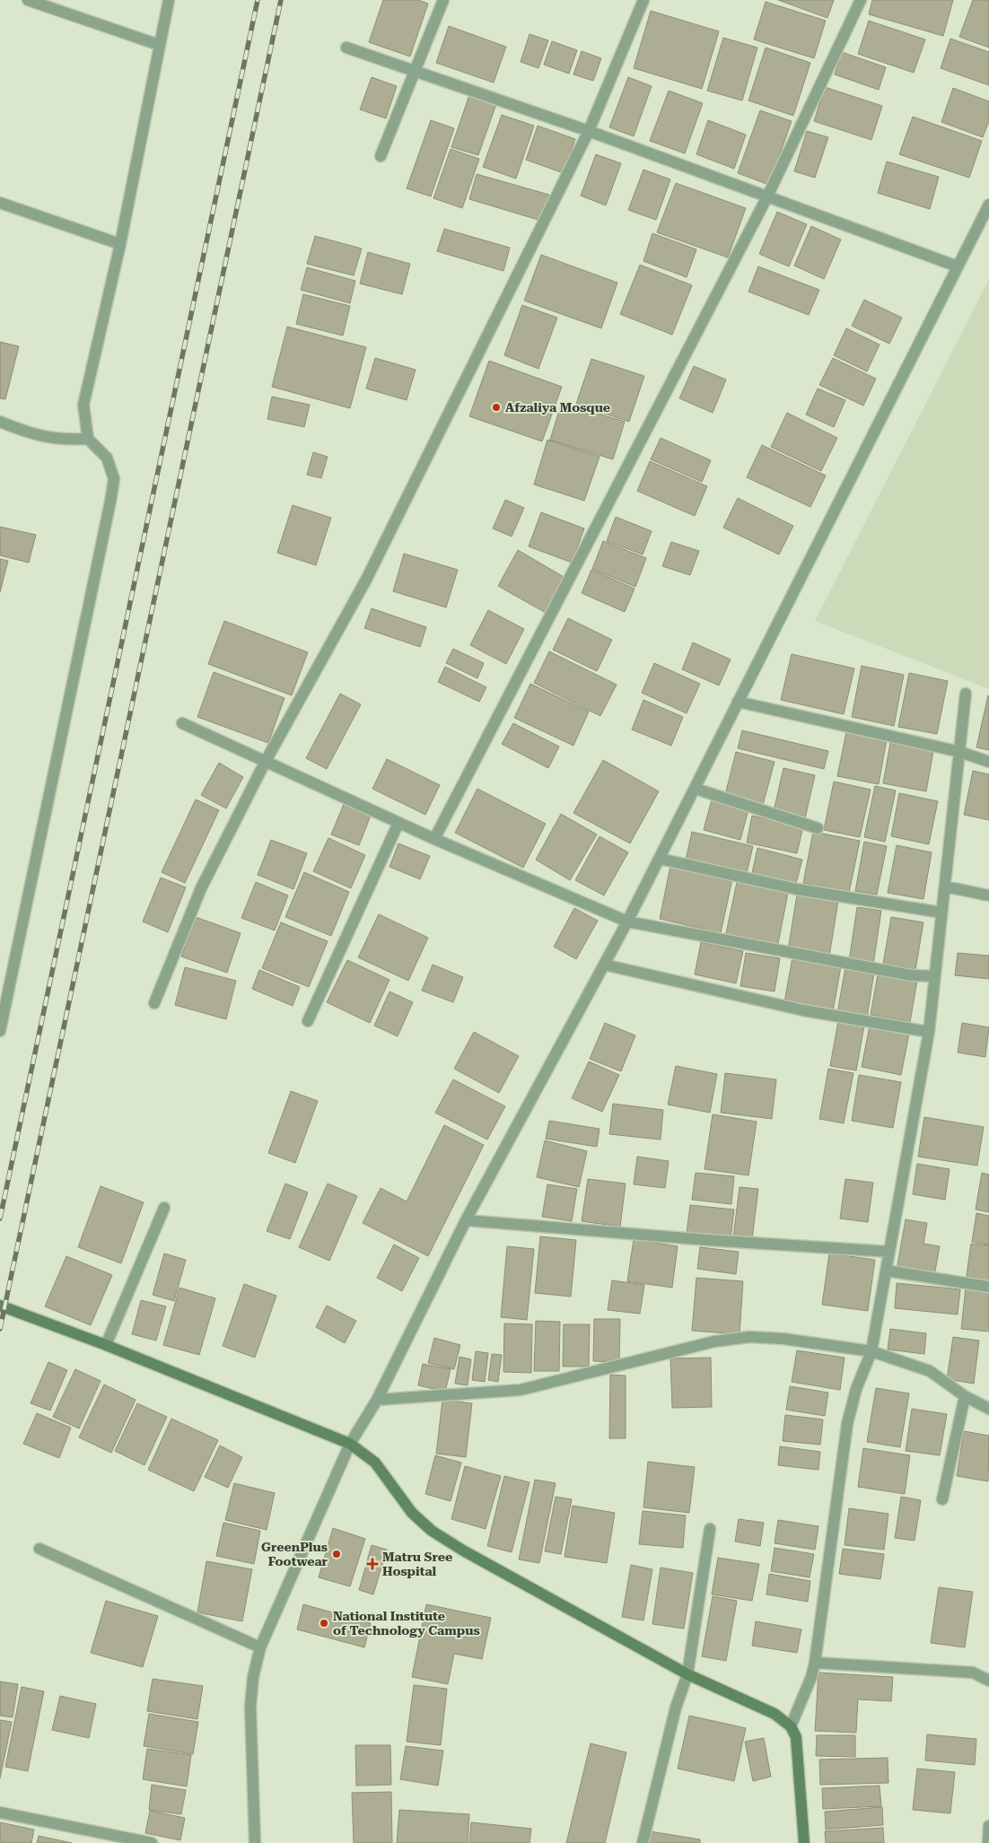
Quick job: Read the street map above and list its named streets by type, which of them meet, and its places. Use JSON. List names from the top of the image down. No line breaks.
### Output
{"places":{"other":["Afzaliya Mosque","GreenPlus Footwear","National Institute of Technology Campus"],"health":["Matru Sree Hospital"]}}
